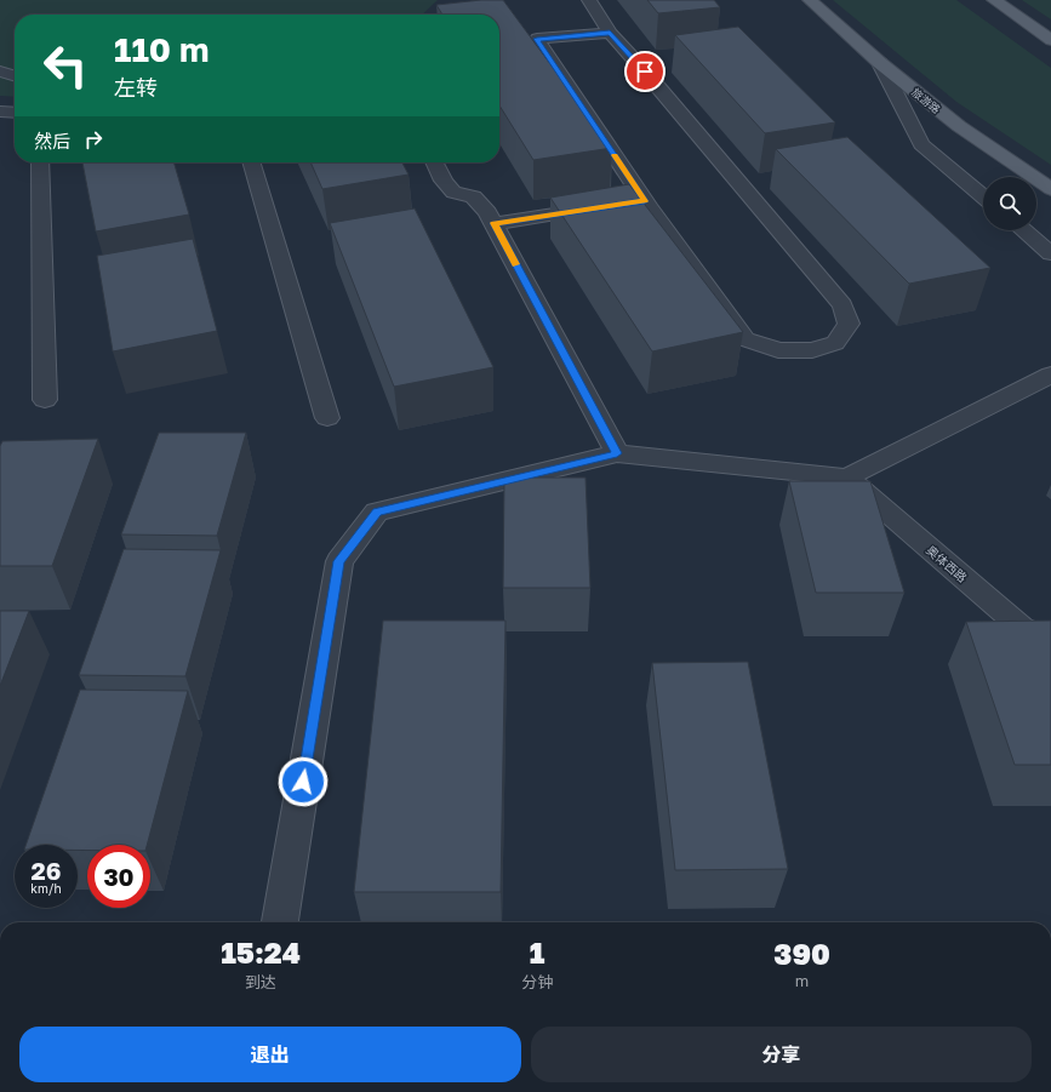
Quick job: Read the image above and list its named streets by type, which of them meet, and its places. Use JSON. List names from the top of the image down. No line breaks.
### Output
{"streets":{"main road":["旅游路"],"street":["奥体西路"]},"page":{"turn":["110 m","左转"],"then":"然后","speed":"26 km/h","limit":"30","eta":["15:24","到达","1","分钟","390","m"],"buttons":["退出","分享"]}}
